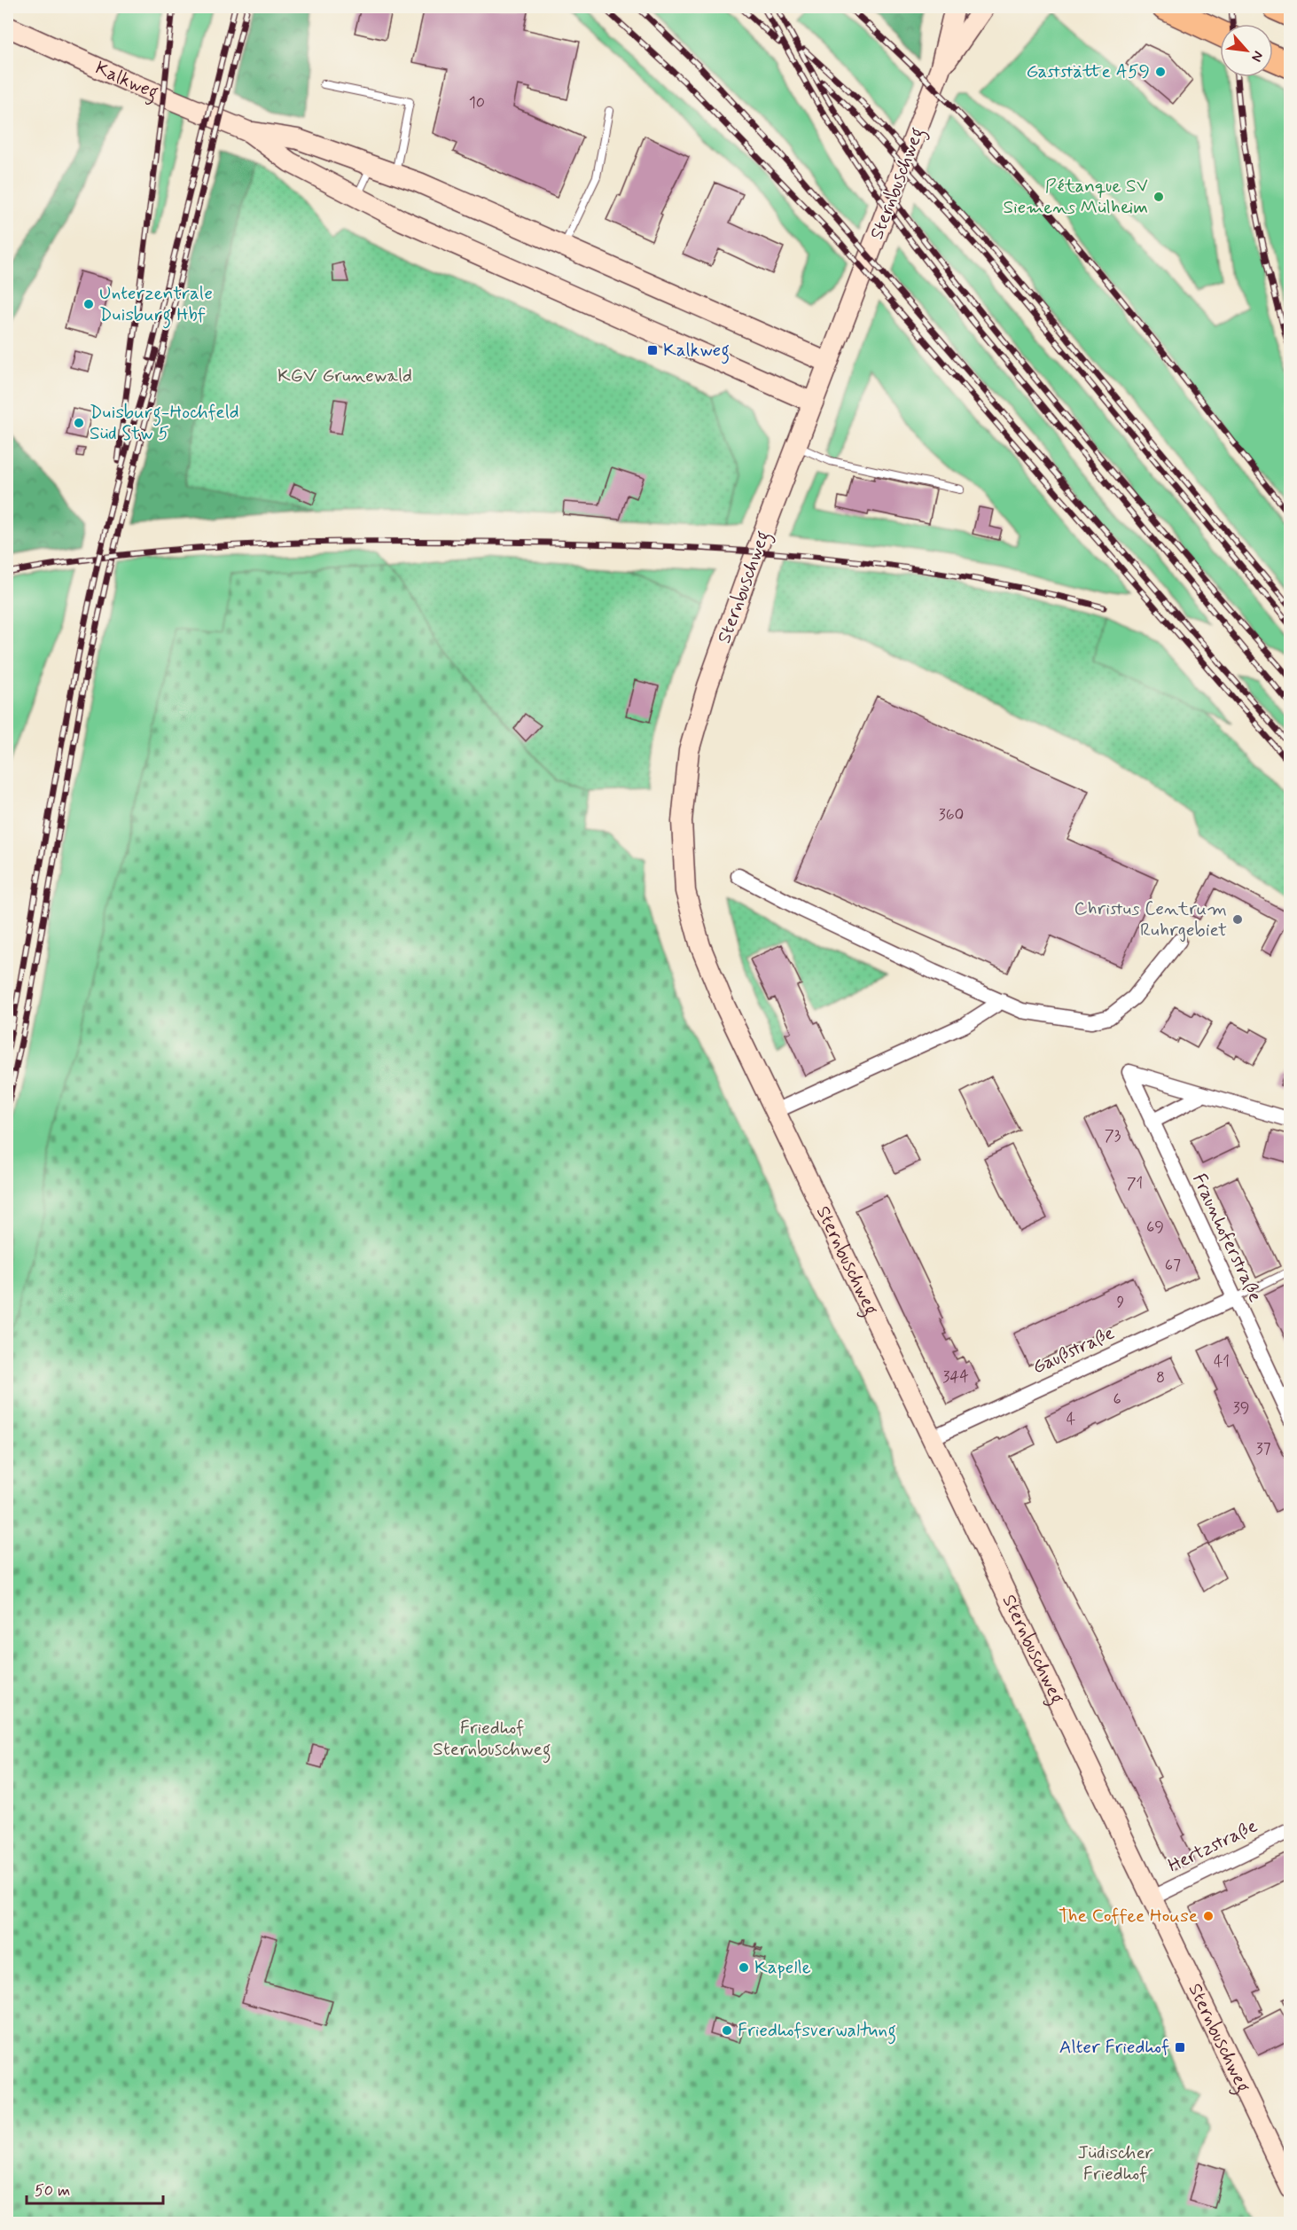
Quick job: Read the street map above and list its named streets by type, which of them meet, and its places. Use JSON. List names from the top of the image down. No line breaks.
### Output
{"streets":{"main road":["Kalkweg","Sternbuschweg"],"street":["Fraunhoferstraße","Gaußstraße","Hertzstraße"]},"crossings":[["Kalkweg","Sternbuschweg"],["Sternbuschweg","Gaußstraße"],["Sternbuschweg","Hertzstraße"],["Fraunhoferstraße","Gaußstraße"]],"parks":["KGV Grunewald","Friedhof Sternbuschweg","Jüdischer Friedhof"],"places":{"other":["Gaststätte A59","Pétanque SV Siemens Mülheim","Unterzentrale Duisburg Hbf","Duisburg-Hochfeld Süd Stw 5","Christus Centrum Ruhrgebiet","The Coffee House","Kapelle","Friedhofsverwaltung"],"transit":["Kalkweg","Alter Friedhof"]},"house_numbers":["10","360","73","71","69","67","9","41","344","8","6","39","4","37"],"scale_bar":"50 m","north":"bottom right"}
